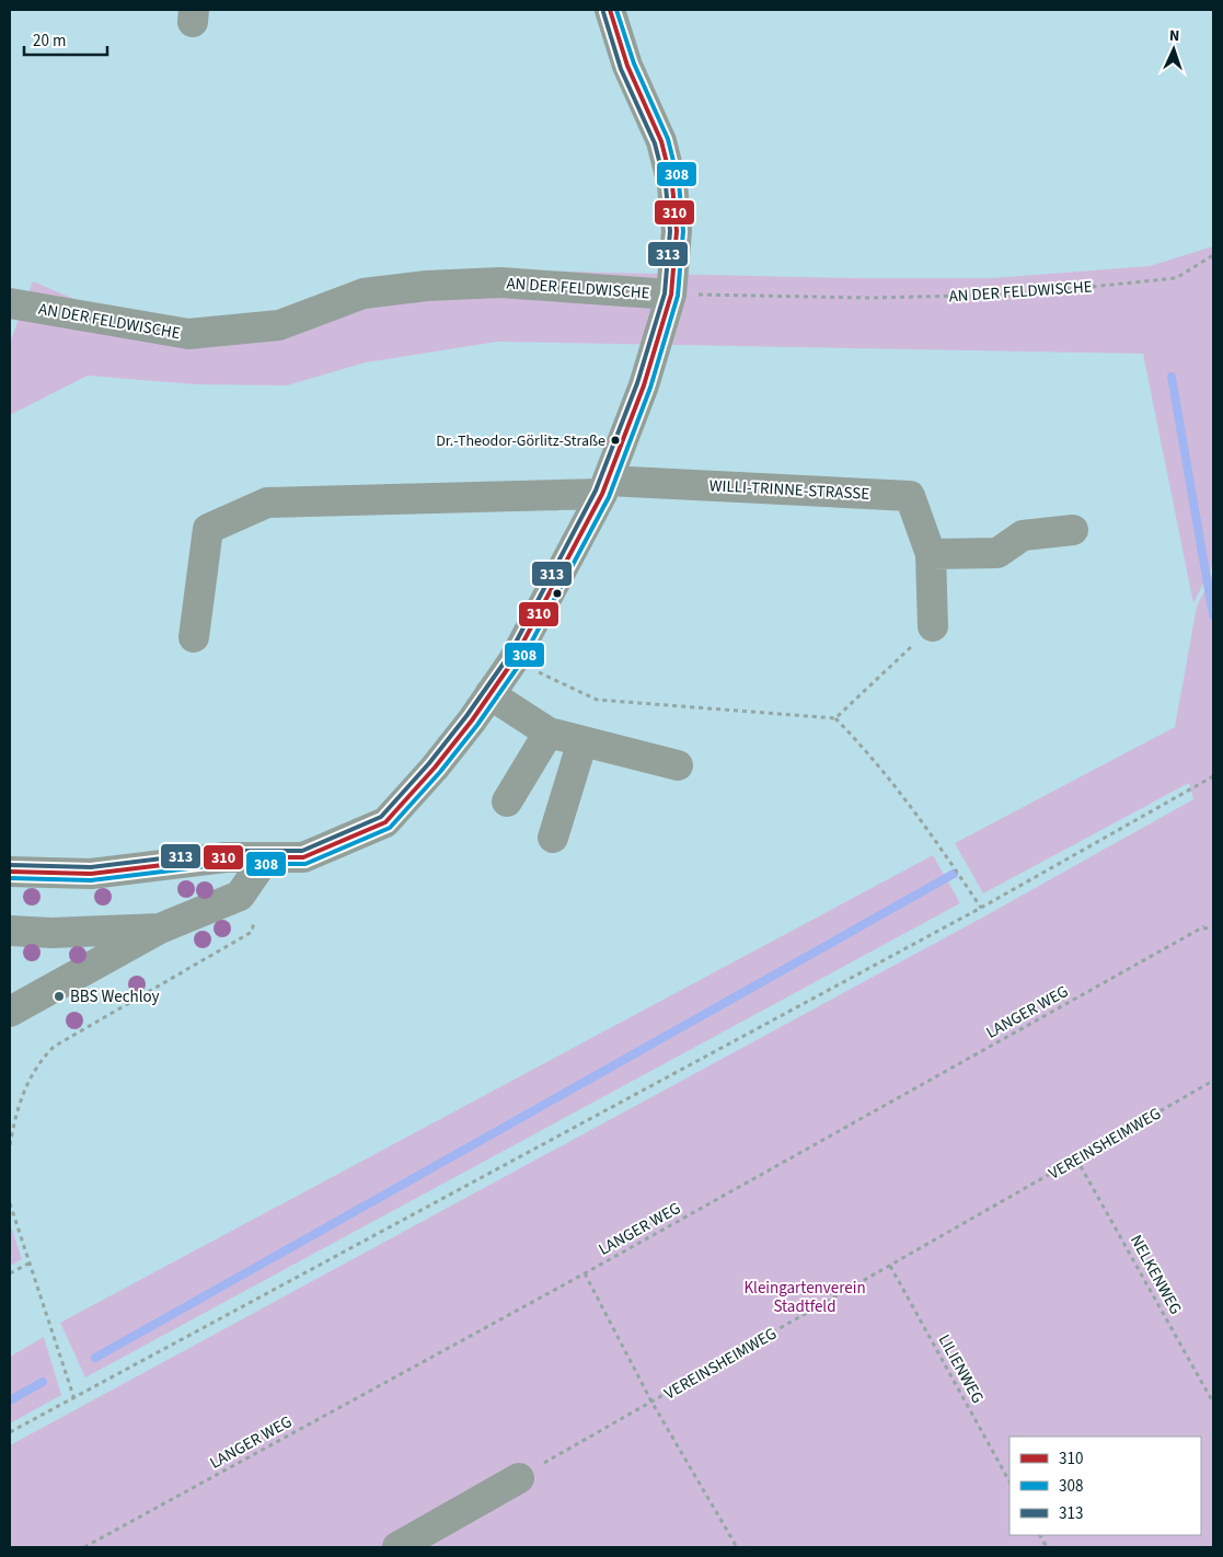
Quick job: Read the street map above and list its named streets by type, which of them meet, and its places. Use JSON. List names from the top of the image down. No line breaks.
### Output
{"streets":{"street":["AN DER FELDWISCHE","WILLI-TRINNE-STRASSE"],"path":["LANGER WEG","VEREINSHEIMWEG","NELKENWEG","LILIENWEG"]},"crossings":[["VEREINSHEIMWEG","NELKENWEG"],["VEREINSHEIMWEG","LILIENWEG"]],"parks":["Kleingartenverein Stadtfeld"],"places":["Dr.-Theodor-Görlitz-Straße","BBS Wechloy"],"lines":["transit line 310","transit line 308","transit line 313"],"legend":["310","308","313"],"scale_bar":"20 m","north":"top"}
